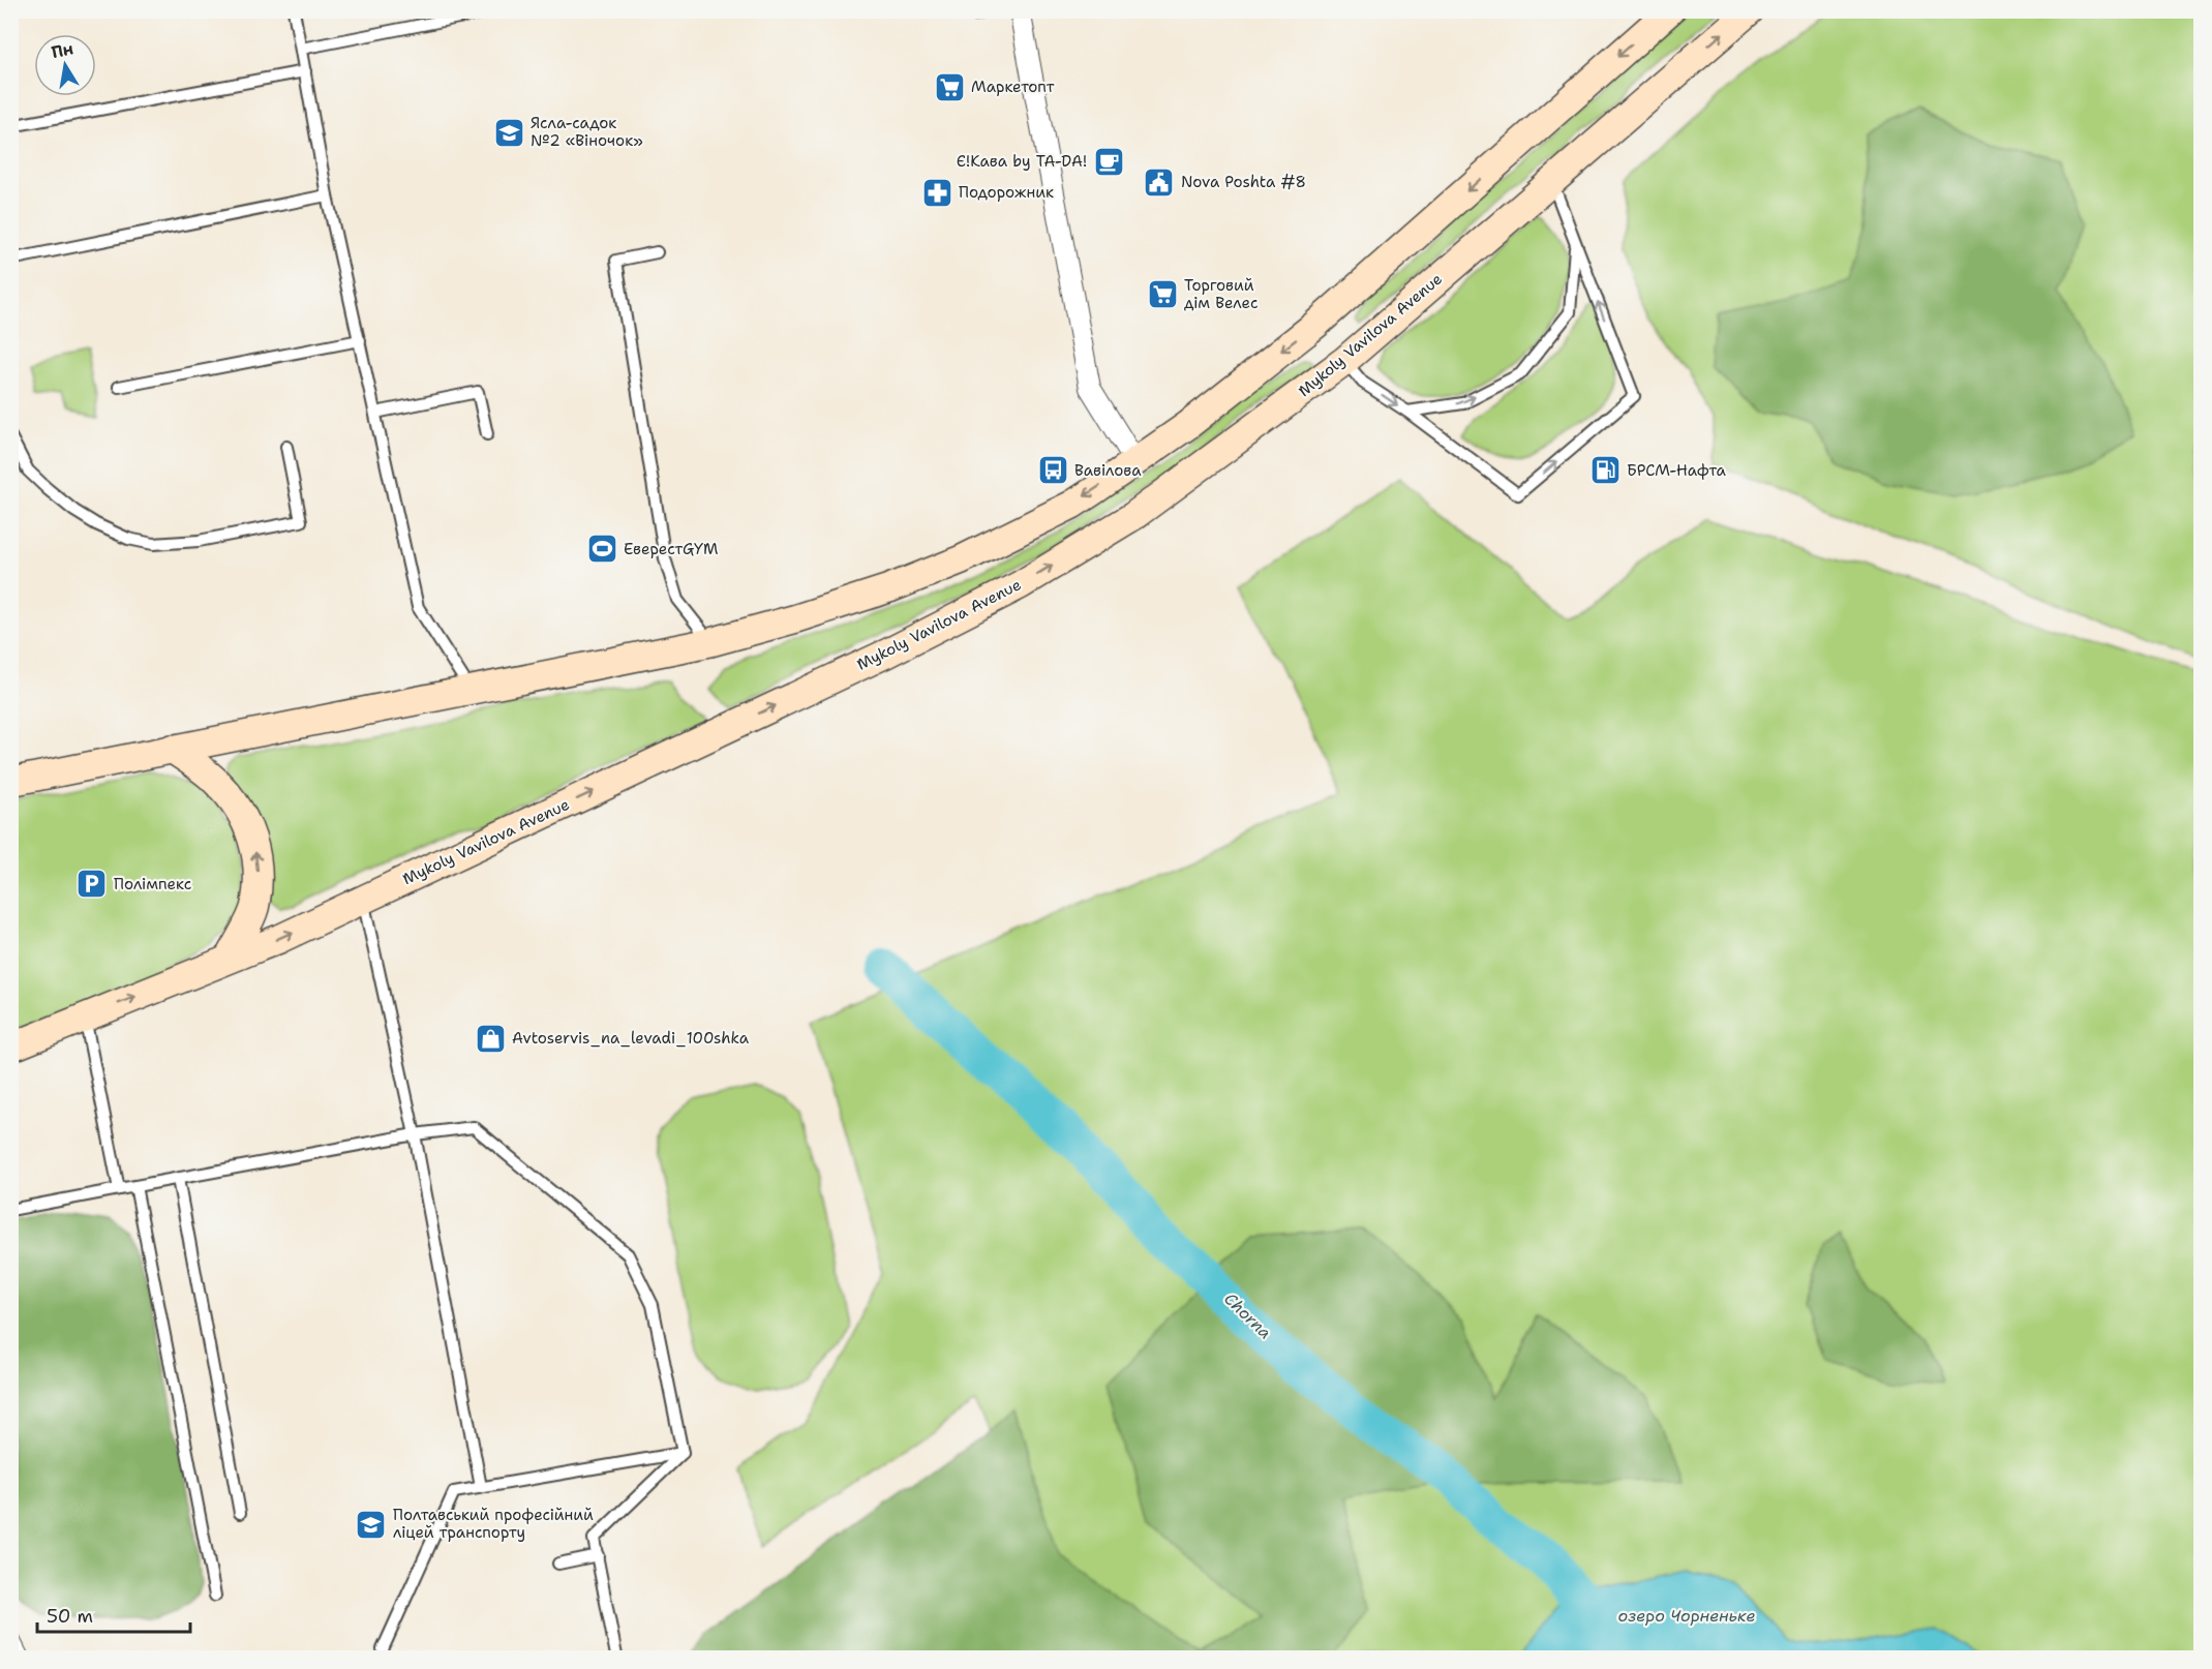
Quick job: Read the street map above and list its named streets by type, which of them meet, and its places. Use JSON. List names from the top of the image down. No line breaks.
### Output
{"streets":{"main road":["Mykoly Vavilova Avenue"]},"water":["Chorna","озеро Чорненьке"],"places":{"supermarket":["Маркетопт","Торговий дім Велес"],"school or university":["Ясла-садок №2 «Віночок»","Полтавський професійний ліцей транспорту"],"cafe":["Є!Кава by TA-DA!"],"public building":["Nova Poshta #8"],"pharmacy":["Подорожник"],"bus stop":["Вавілова"],"fuel station":["БРСМ-Нафта"],"sports":["ЕверестGYM"],"parking":["Полімпекс"],"shop":["Avtoservis_na_levadi_100shka"]},"scale_bar":"50 m","north":"top"}
